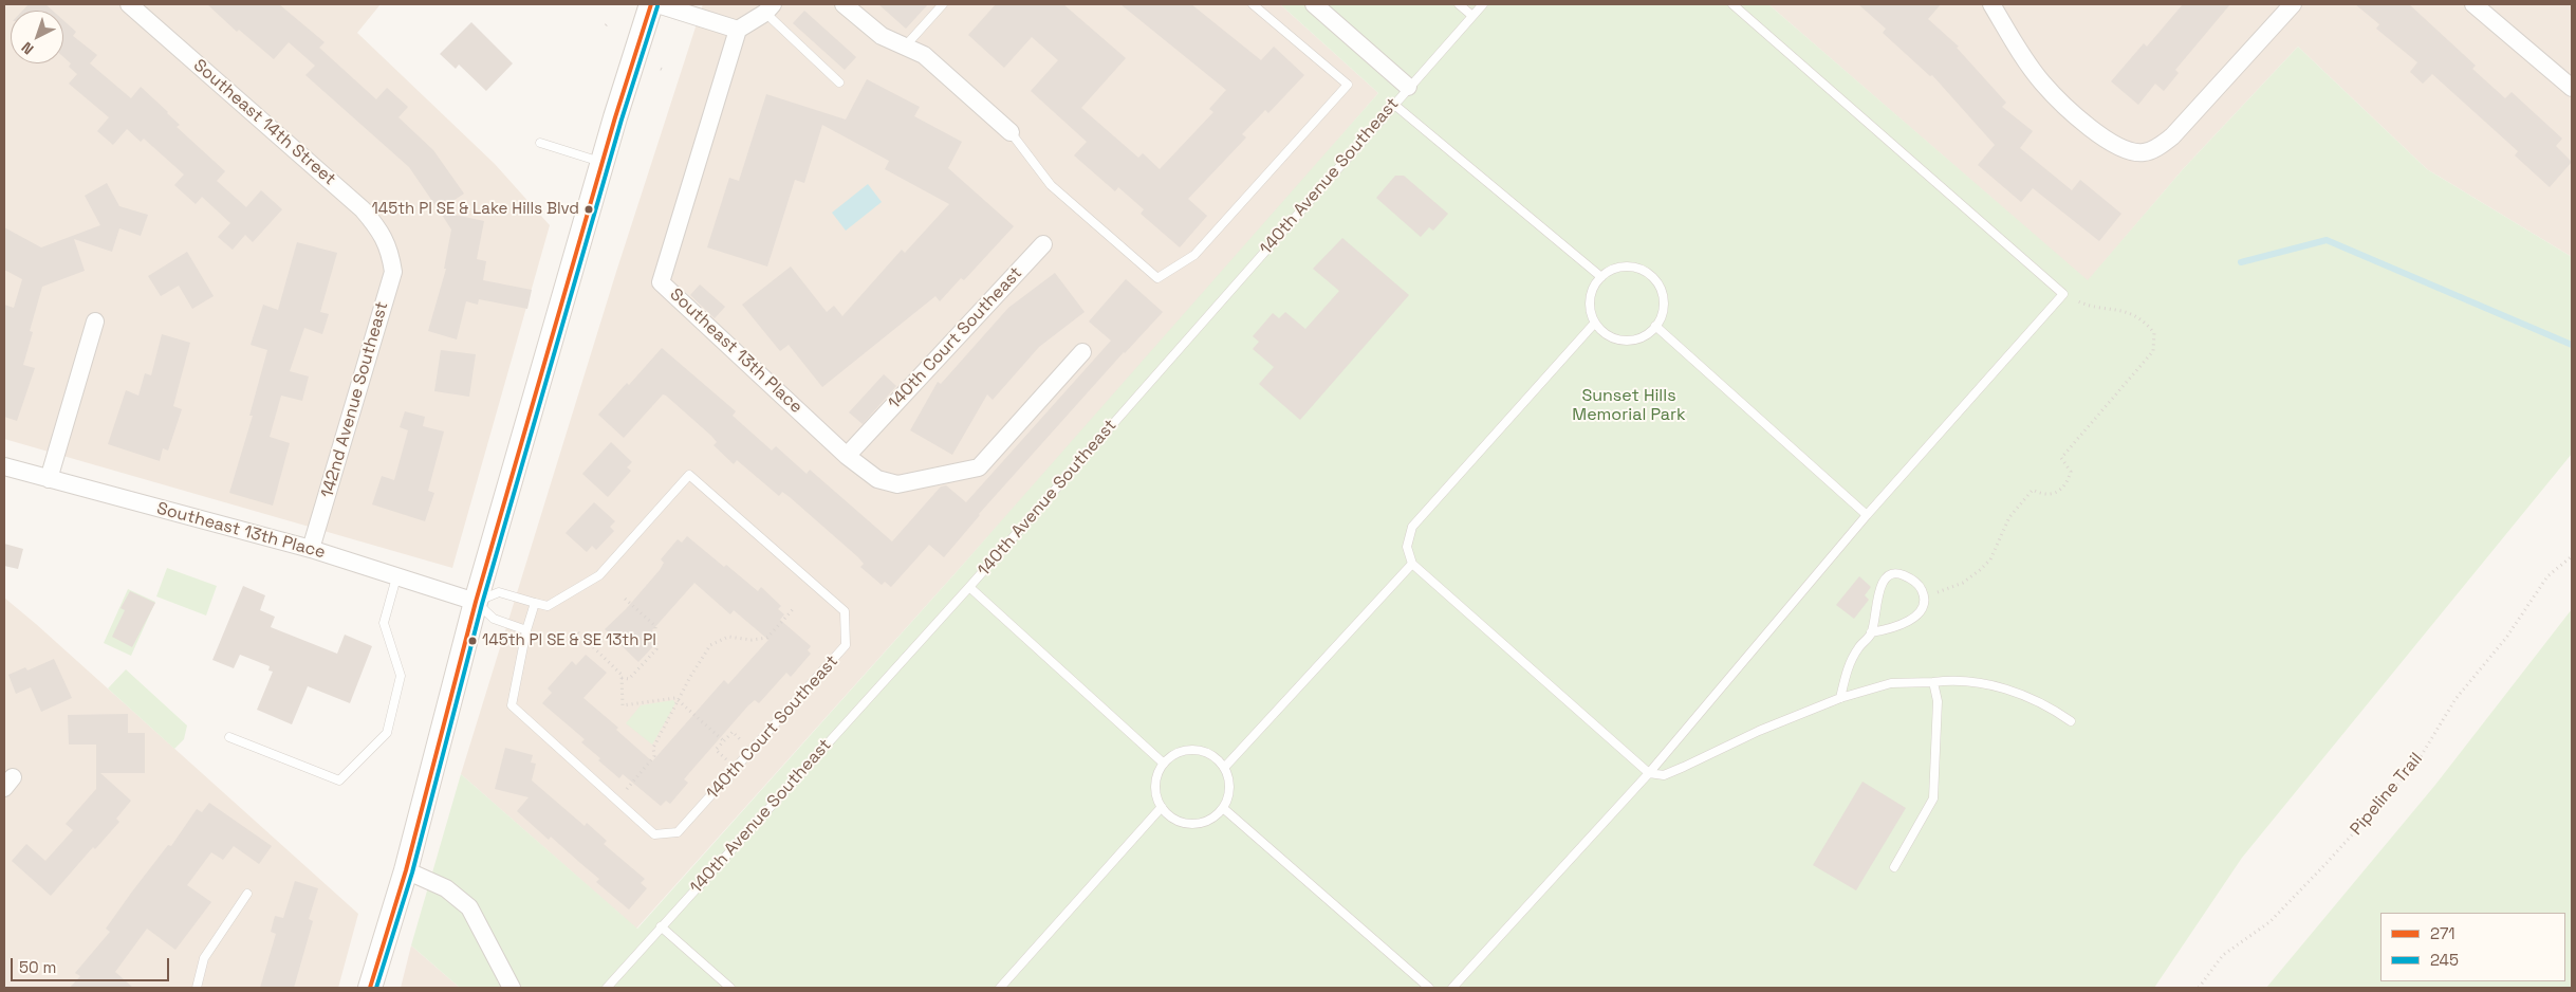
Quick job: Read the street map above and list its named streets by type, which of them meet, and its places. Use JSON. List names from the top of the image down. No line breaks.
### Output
{"streets":{"street":["Southeast 14th Street","140th Court Southeast","Southeast 13th Place","142nd Avenue Southeast"],"lane":["140th Avenue Southeast"],"path":["Pipeline Trail"]},"crossings":[["Southeast 14th Street","142nd Avenue Southeast"],["140th Court Southeast","Southeast 13th Place"],["Southeast 13th Place","142nd Avenue Southeast"]],"parks":["Sunset Hills Memorial Park"],"places":["145th Pl SE & Lake Hills Blvd","145th Pl SE & SE 13th Pl"],"lines":["transit line 271","transit line 245"],"legend":["271","245"],"scale_bar":"50 m","north":"bottom left"}
